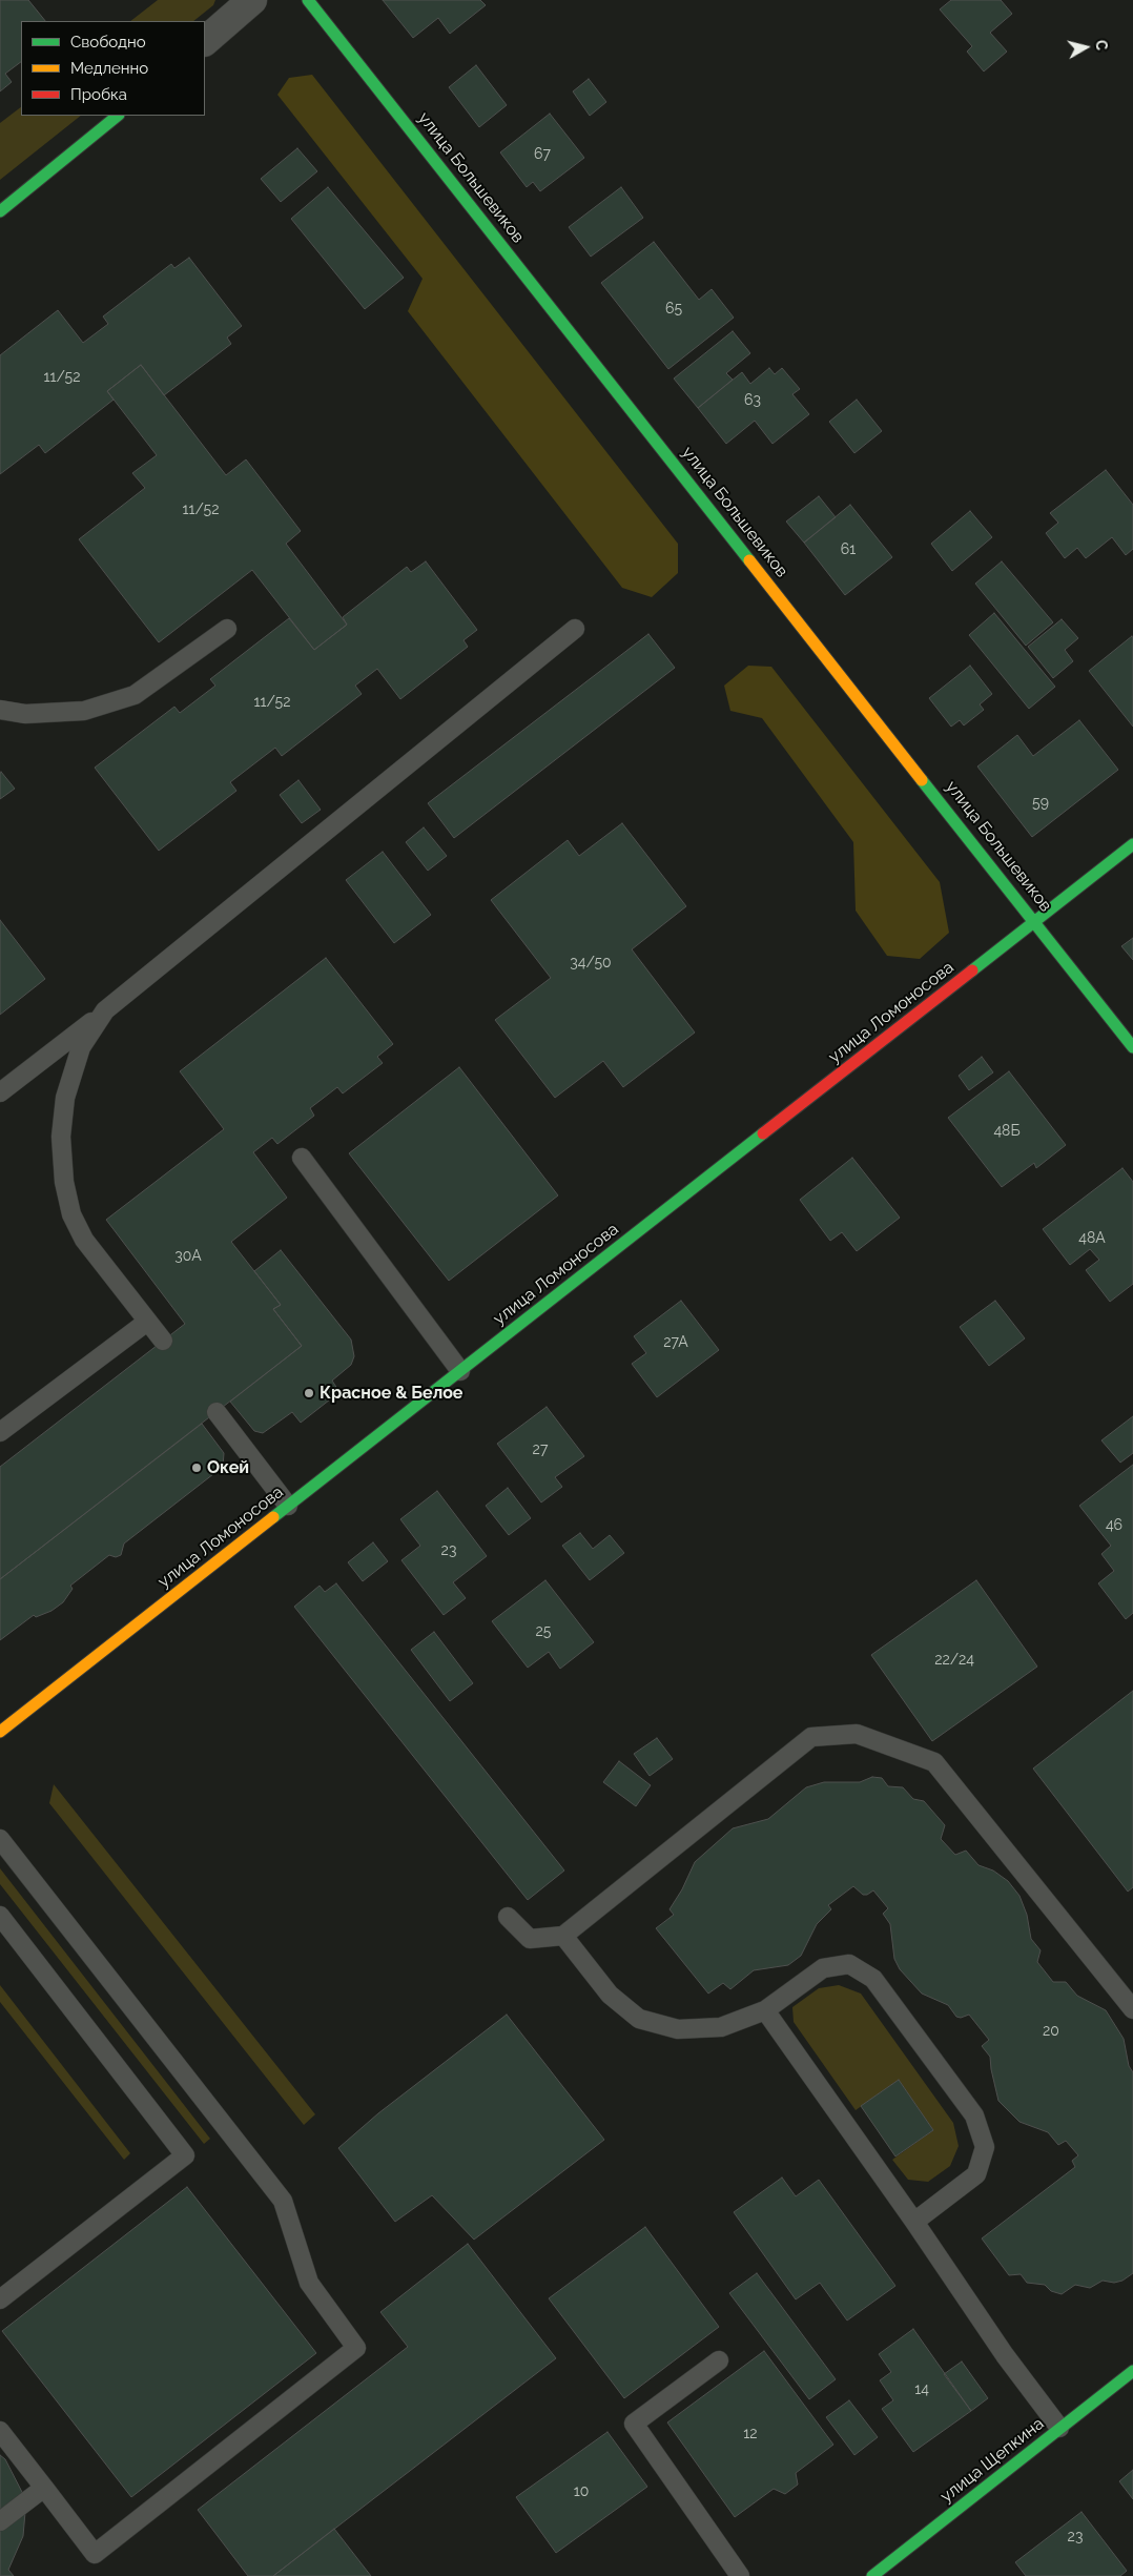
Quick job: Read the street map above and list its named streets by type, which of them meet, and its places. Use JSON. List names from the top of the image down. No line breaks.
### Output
{"streets":{"street":["улица Большевиков","улица Ломоносова","улица Щепкина"]},"crossings":[["улица Большевиков","улица Ломоносова"]],"places":["Красное & Белое","Окей"],"house_numbers":["67","65","11/52","63","11/52","61","11/52","59","34/50","48Б","48А","30А","27А","27","46","23","25","22/24","20","14","12","10","23"],"legend":["Свободно","Медленно","Пробка"],"north":"right"}
